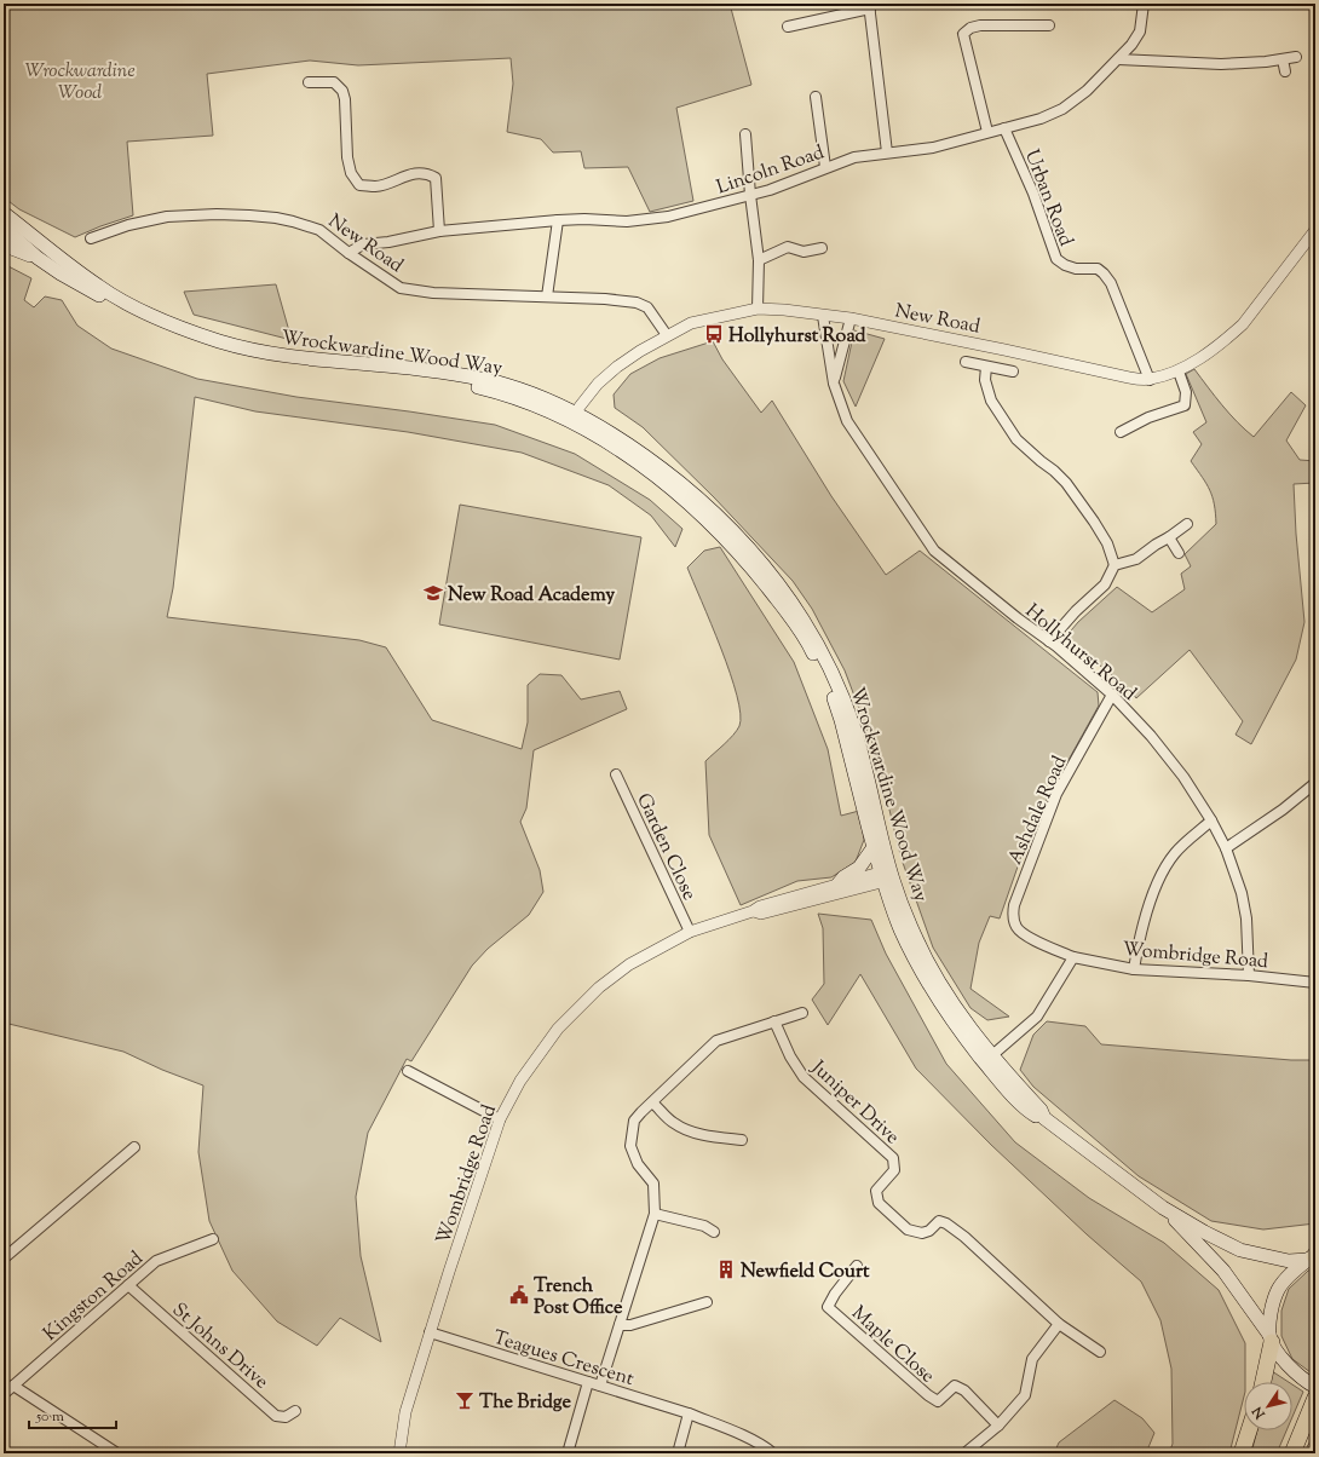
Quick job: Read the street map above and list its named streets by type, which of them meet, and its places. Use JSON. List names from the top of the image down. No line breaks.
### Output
{"streets":{"main road":["Wrockwardine Wood Way"],"street":["Lincoln Road","Urban Road","New Road","Hollyhurst Road","Ashdale Road","Garden Close","Wombridge Road","Juniper Drive","Kingston Road","Maple Close","St Johns Drive","Teagues Crescent"]},"crossings":[["Lincoln Road","Urban Road"],["Lincoln Road","New Road"],["Urban Road","New Road"],["New Road","Wrockwardine Wood Way"],["New Road","Hollyhurst Road"],["Wrockwardine Wood Way","Wombridge Road"],["Hollyhurst Road","Ashdale Road"],["Hollyhurst Road","Wombridge Road"],["Ashdale Road","Wombridge Road"],["Garden Close","Wombridge Road"],["Wombridge Road","Teagues Crescent"],["Kingston Road","St Johns Drive"]],"parks":["Wrockwardine Wood"],"places":{"bus stop":["Hollyhurst Road"],"school or university":["New Road Academy"],"building":["Newfield Court"],"public building":["Trench Post Office"],"bar":["The Bridge"]},"scale_bar":"50 m","north":"bottom left"}
